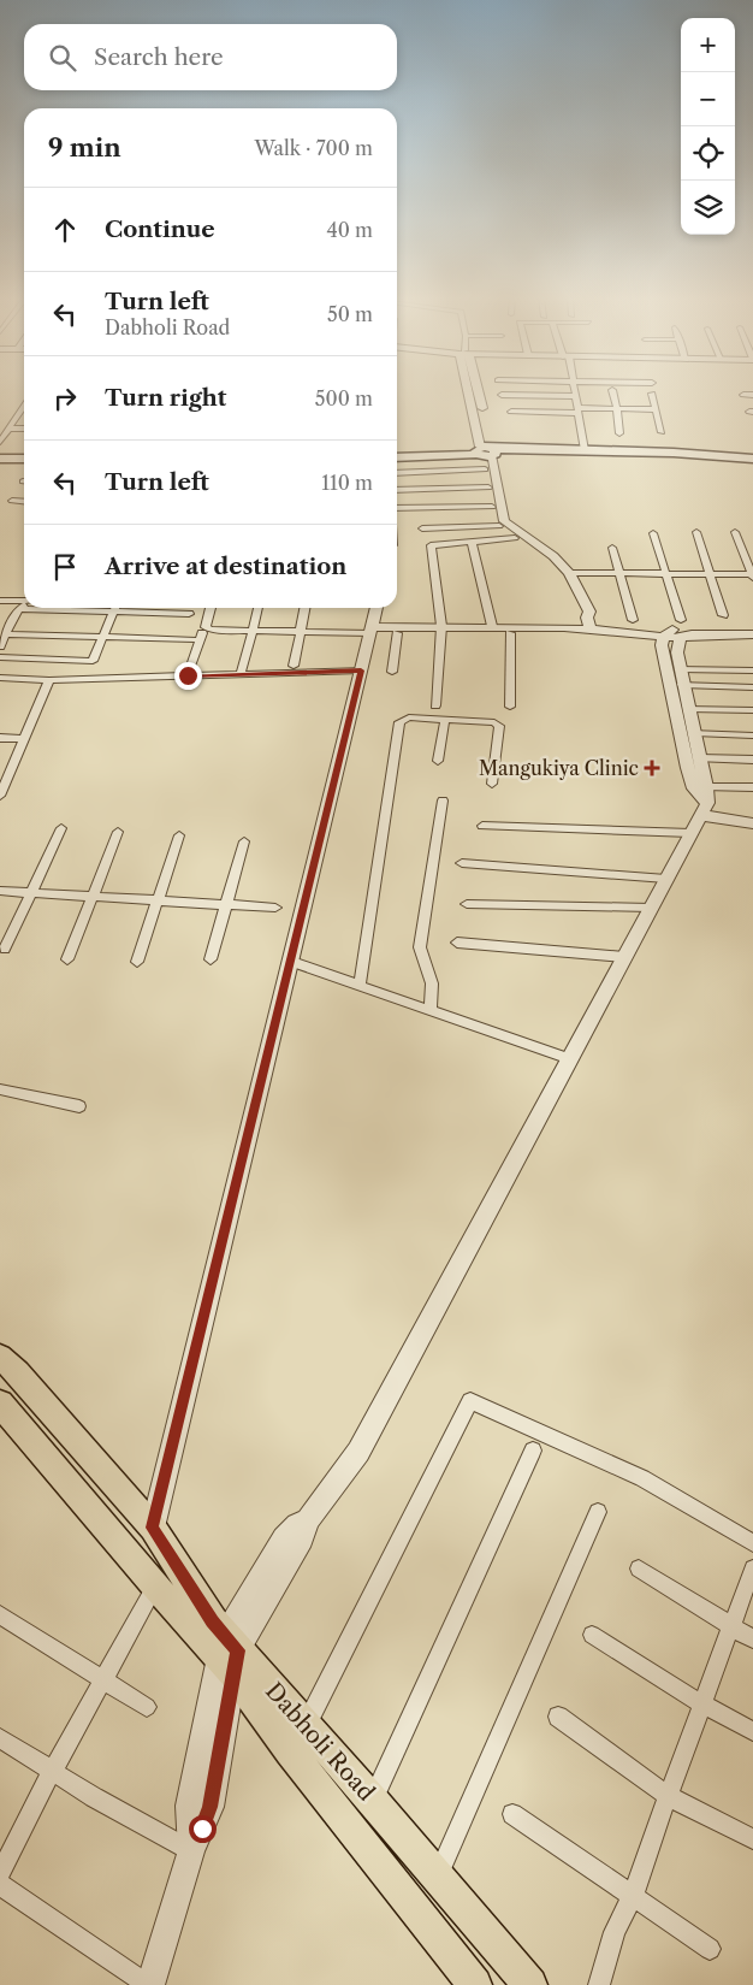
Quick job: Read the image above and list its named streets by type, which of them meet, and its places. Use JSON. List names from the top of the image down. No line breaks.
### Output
{"streets":{"main road":["Dabholi Road"]},"places":{"health":["Mangukiya Clinic"]},"page":{"map_buttons":["+","−"],"search":"Search here","heading":["9 min","Walk · 700 m"],"list":[["Continue","40 m"],["Turn left","Dabholi Road","50 m"],["Turn right","500 m"],["Turn left","110 m"],"Arrive at destination"]}}
